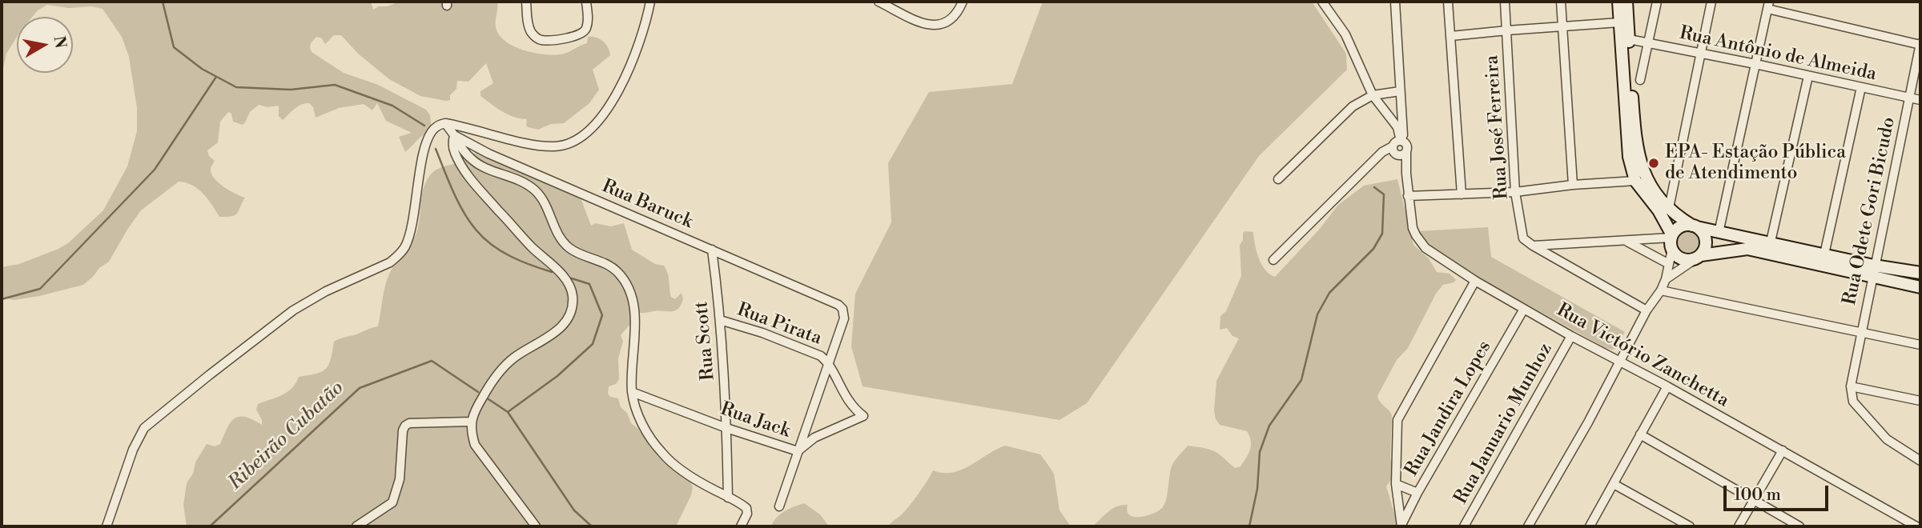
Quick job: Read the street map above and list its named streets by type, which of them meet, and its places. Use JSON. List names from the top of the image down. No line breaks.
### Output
{"streets":{"street":["Rua Antônio de Almeida","Rua José Ferreira","Rua Baruck","Rua Odete Gori Bicudo","Rua Pirata","Rua Scott","Rua Victório Zanchetta","Rua Jandira Lopes","Rua Jack","Rua Januario Munhoz"]},"crossings":[["Rua Antônio de Almeida","Rua Odete Gori Bicudo"],["Rua Baruck","Rua Pirata"],["Rua Baruck","Rua Scott"],["Rua Pirata","Rua Scott"],["Rua Pirata","Rua Jack"],["Rua Scott","Rua Jack"],["Rua Victório Zanchetta","Rua Jandira Lopes"],["Rua Victório Zanchetta","Rua Januario Munhoz"]],"water":["Ribeirão Cubatão"],"places":["EPA- Estação Pública de Atendimento"],"scale_bar":"100 m","north":"right"}
